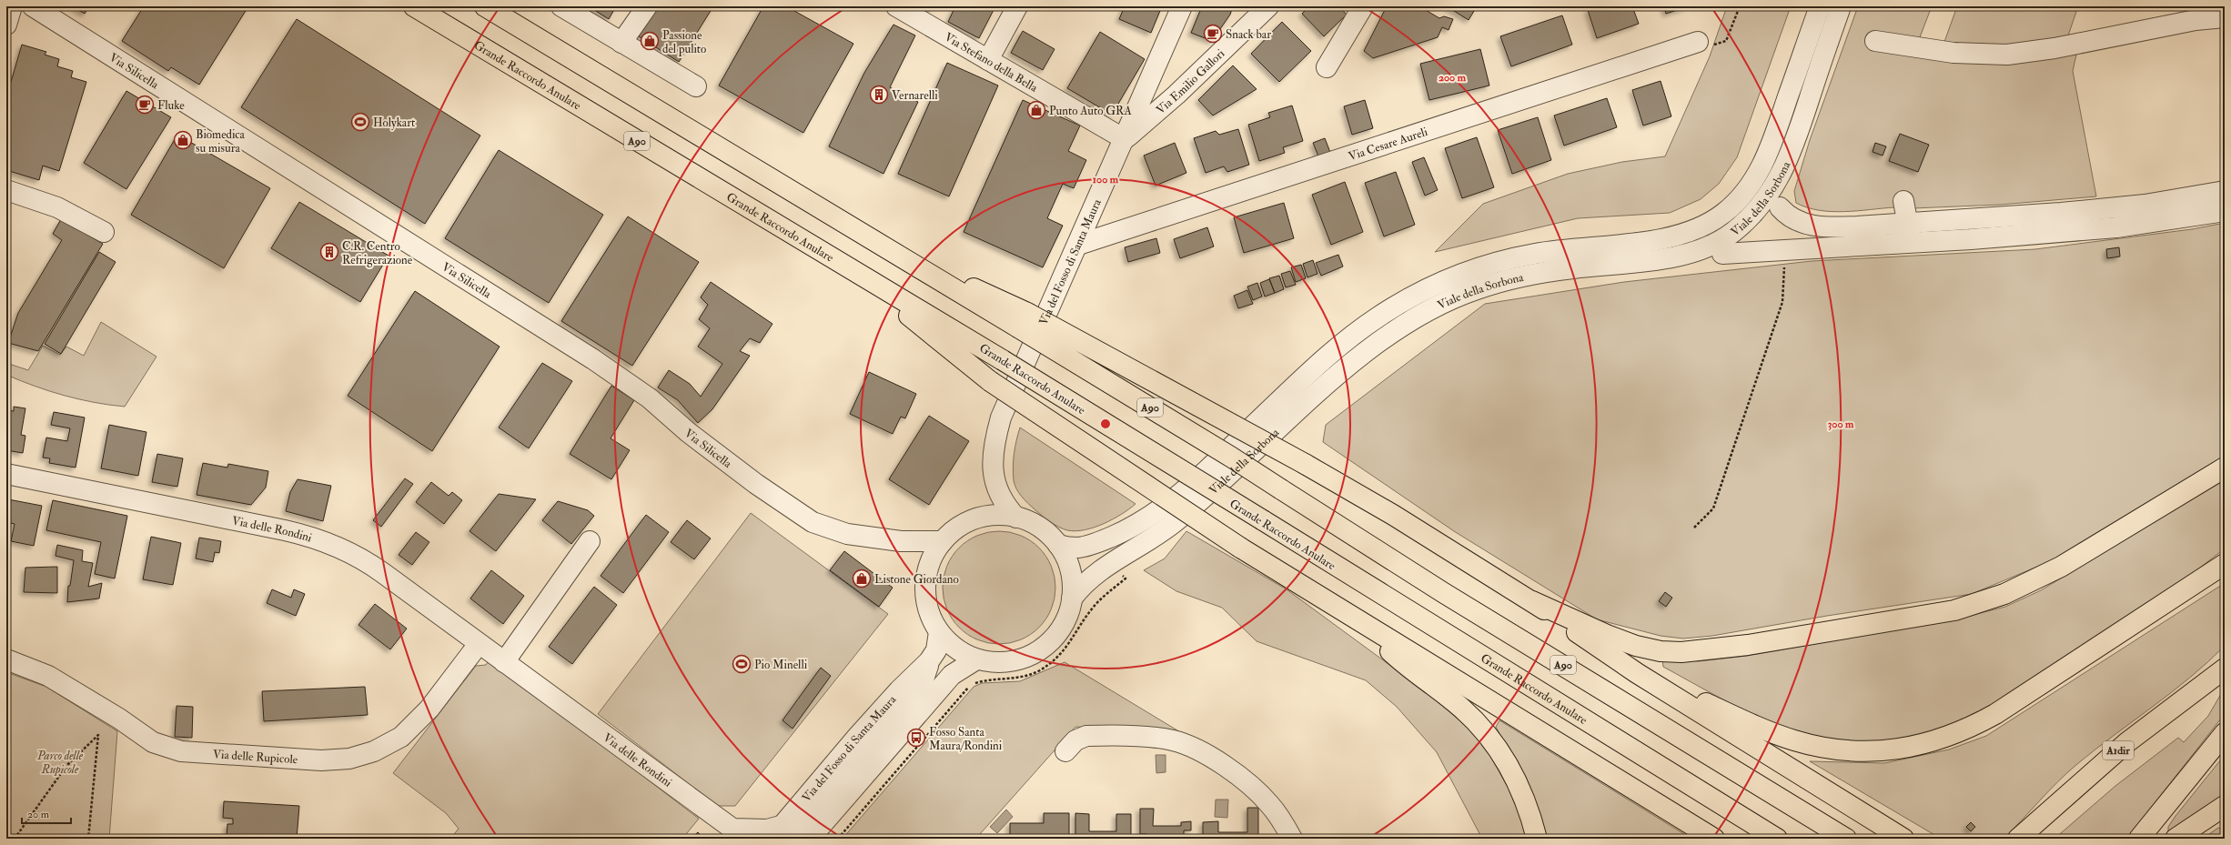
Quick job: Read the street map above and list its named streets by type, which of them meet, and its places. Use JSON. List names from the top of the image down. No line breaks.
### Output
{"streets":{"highway":["Grande Raccordo Anulare","A90","A1dir"],"street":["Via Stefano della Bella","Via Silicella","Via Emilio Gallori","Via Cesare Aureli","Viale della Sorbona","Via del Fosso di Santa Maura","Via delle Rondini","Via delle Rupicole"]},"crossings":[["Via Stefano della Bella","Via Emilio Gallori"],["Via Stefano della Bella","Via del Fosso di Santa Maura"],["Via Emilio Gallori","Via del Fosso di Santa Maura"],["Via Cesare Aureli","Via del Fosso di Santa Maura"],["Via del Fosso di Santa Maura","Via delle Rondini"],["Via delle Rondini","Via delle Rupicole"]],"parks":["Parco delle Rupicole"],"places":{"cafe":["Snack bar","Fluke"],"shop":["Passione del pulito","Punto Auto GRA","Biomedica su misura","Listone Giordano"],"building":["Vernarelli","C.R. Centro Refrigerazione"],"sports":["Holykart","Pio Minelli"],"bus stop":["Fosso Santa Maura/Rondini"]},"scale_bar":"20 m","rings":["200 m","100 m","300 m"]}
